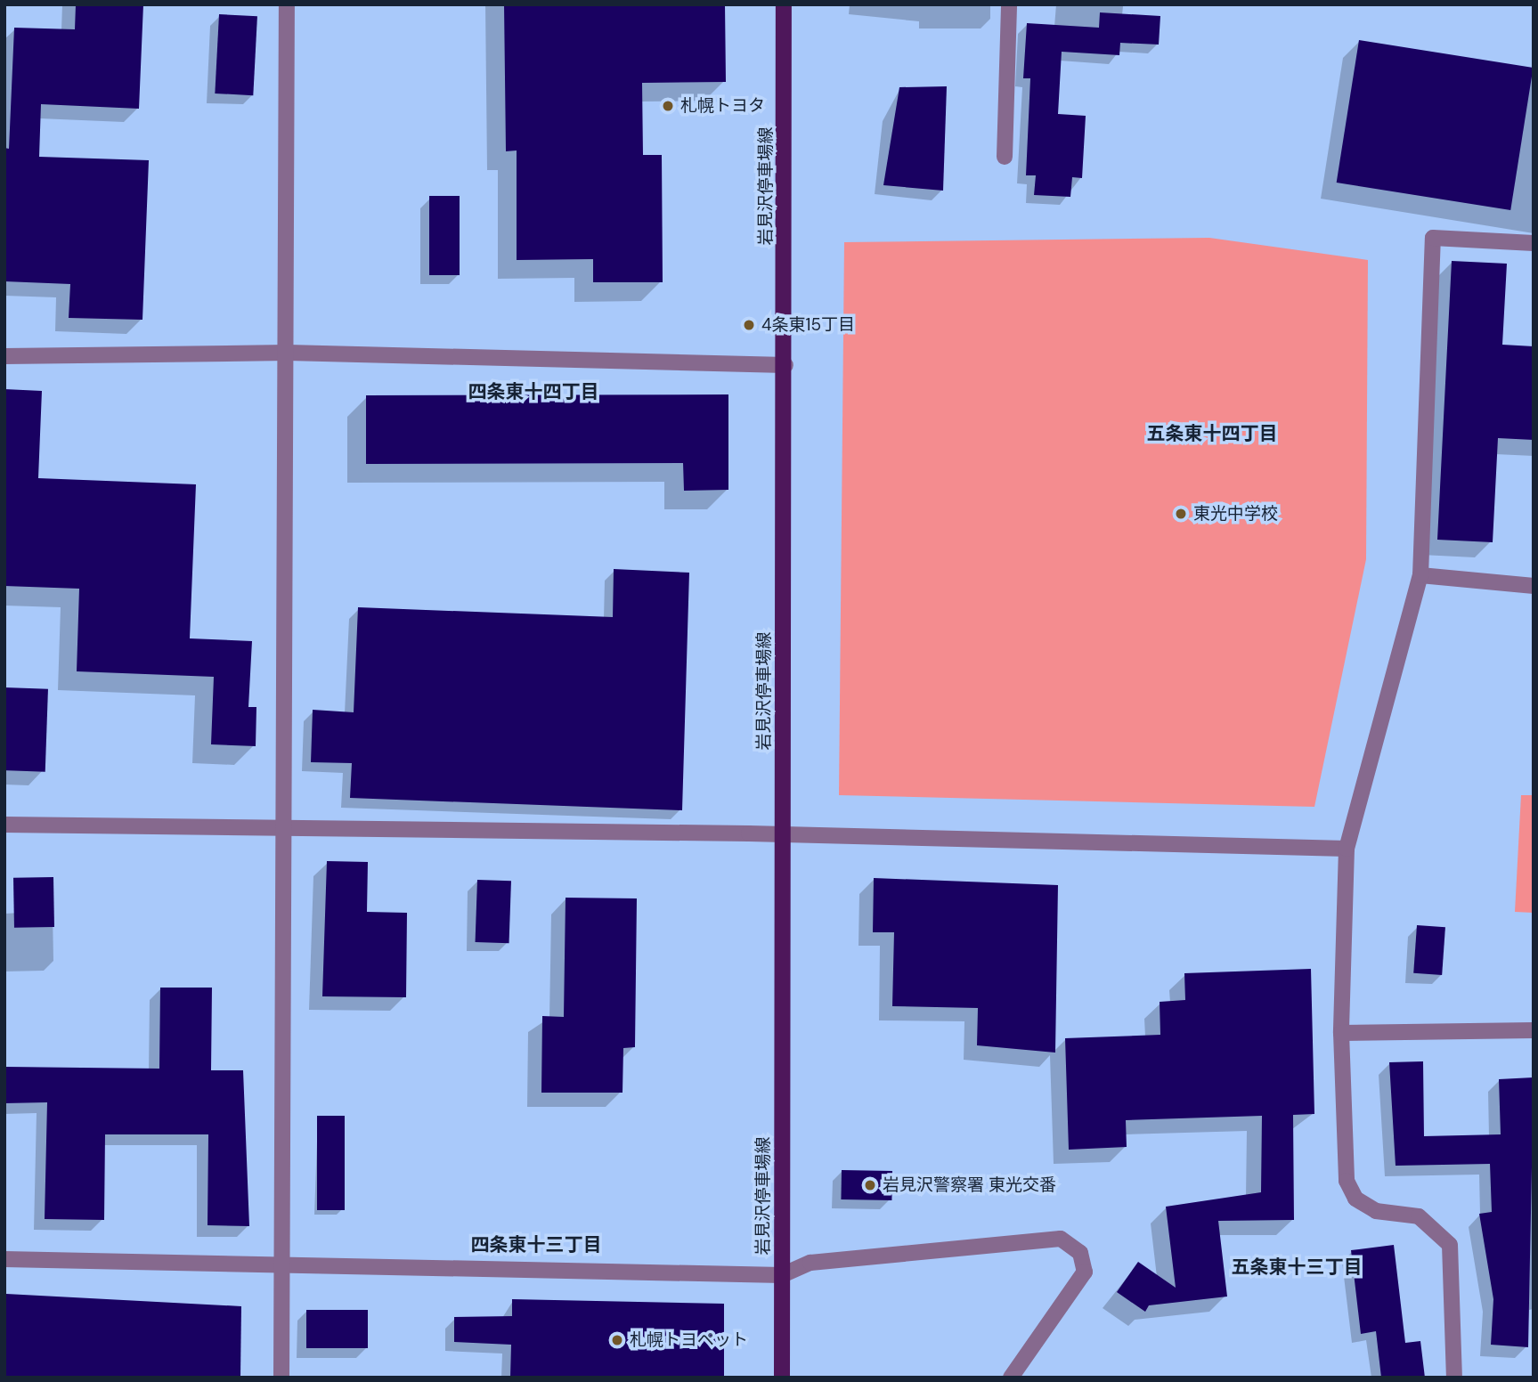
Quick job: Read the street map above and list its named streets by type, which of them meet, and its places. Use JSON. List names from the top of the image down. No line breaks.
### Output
{"streets":{"main road":["岩見沢停車場線"]},"districts":["四条東十四丁目","五条東十四丁目","四条東十三丁目","五条東十三丁目"],"places":["札幌トヨタ","4条東15丁目","東光中学校","岩見沢警察署 東光交番","札幌トヨペット"]}
